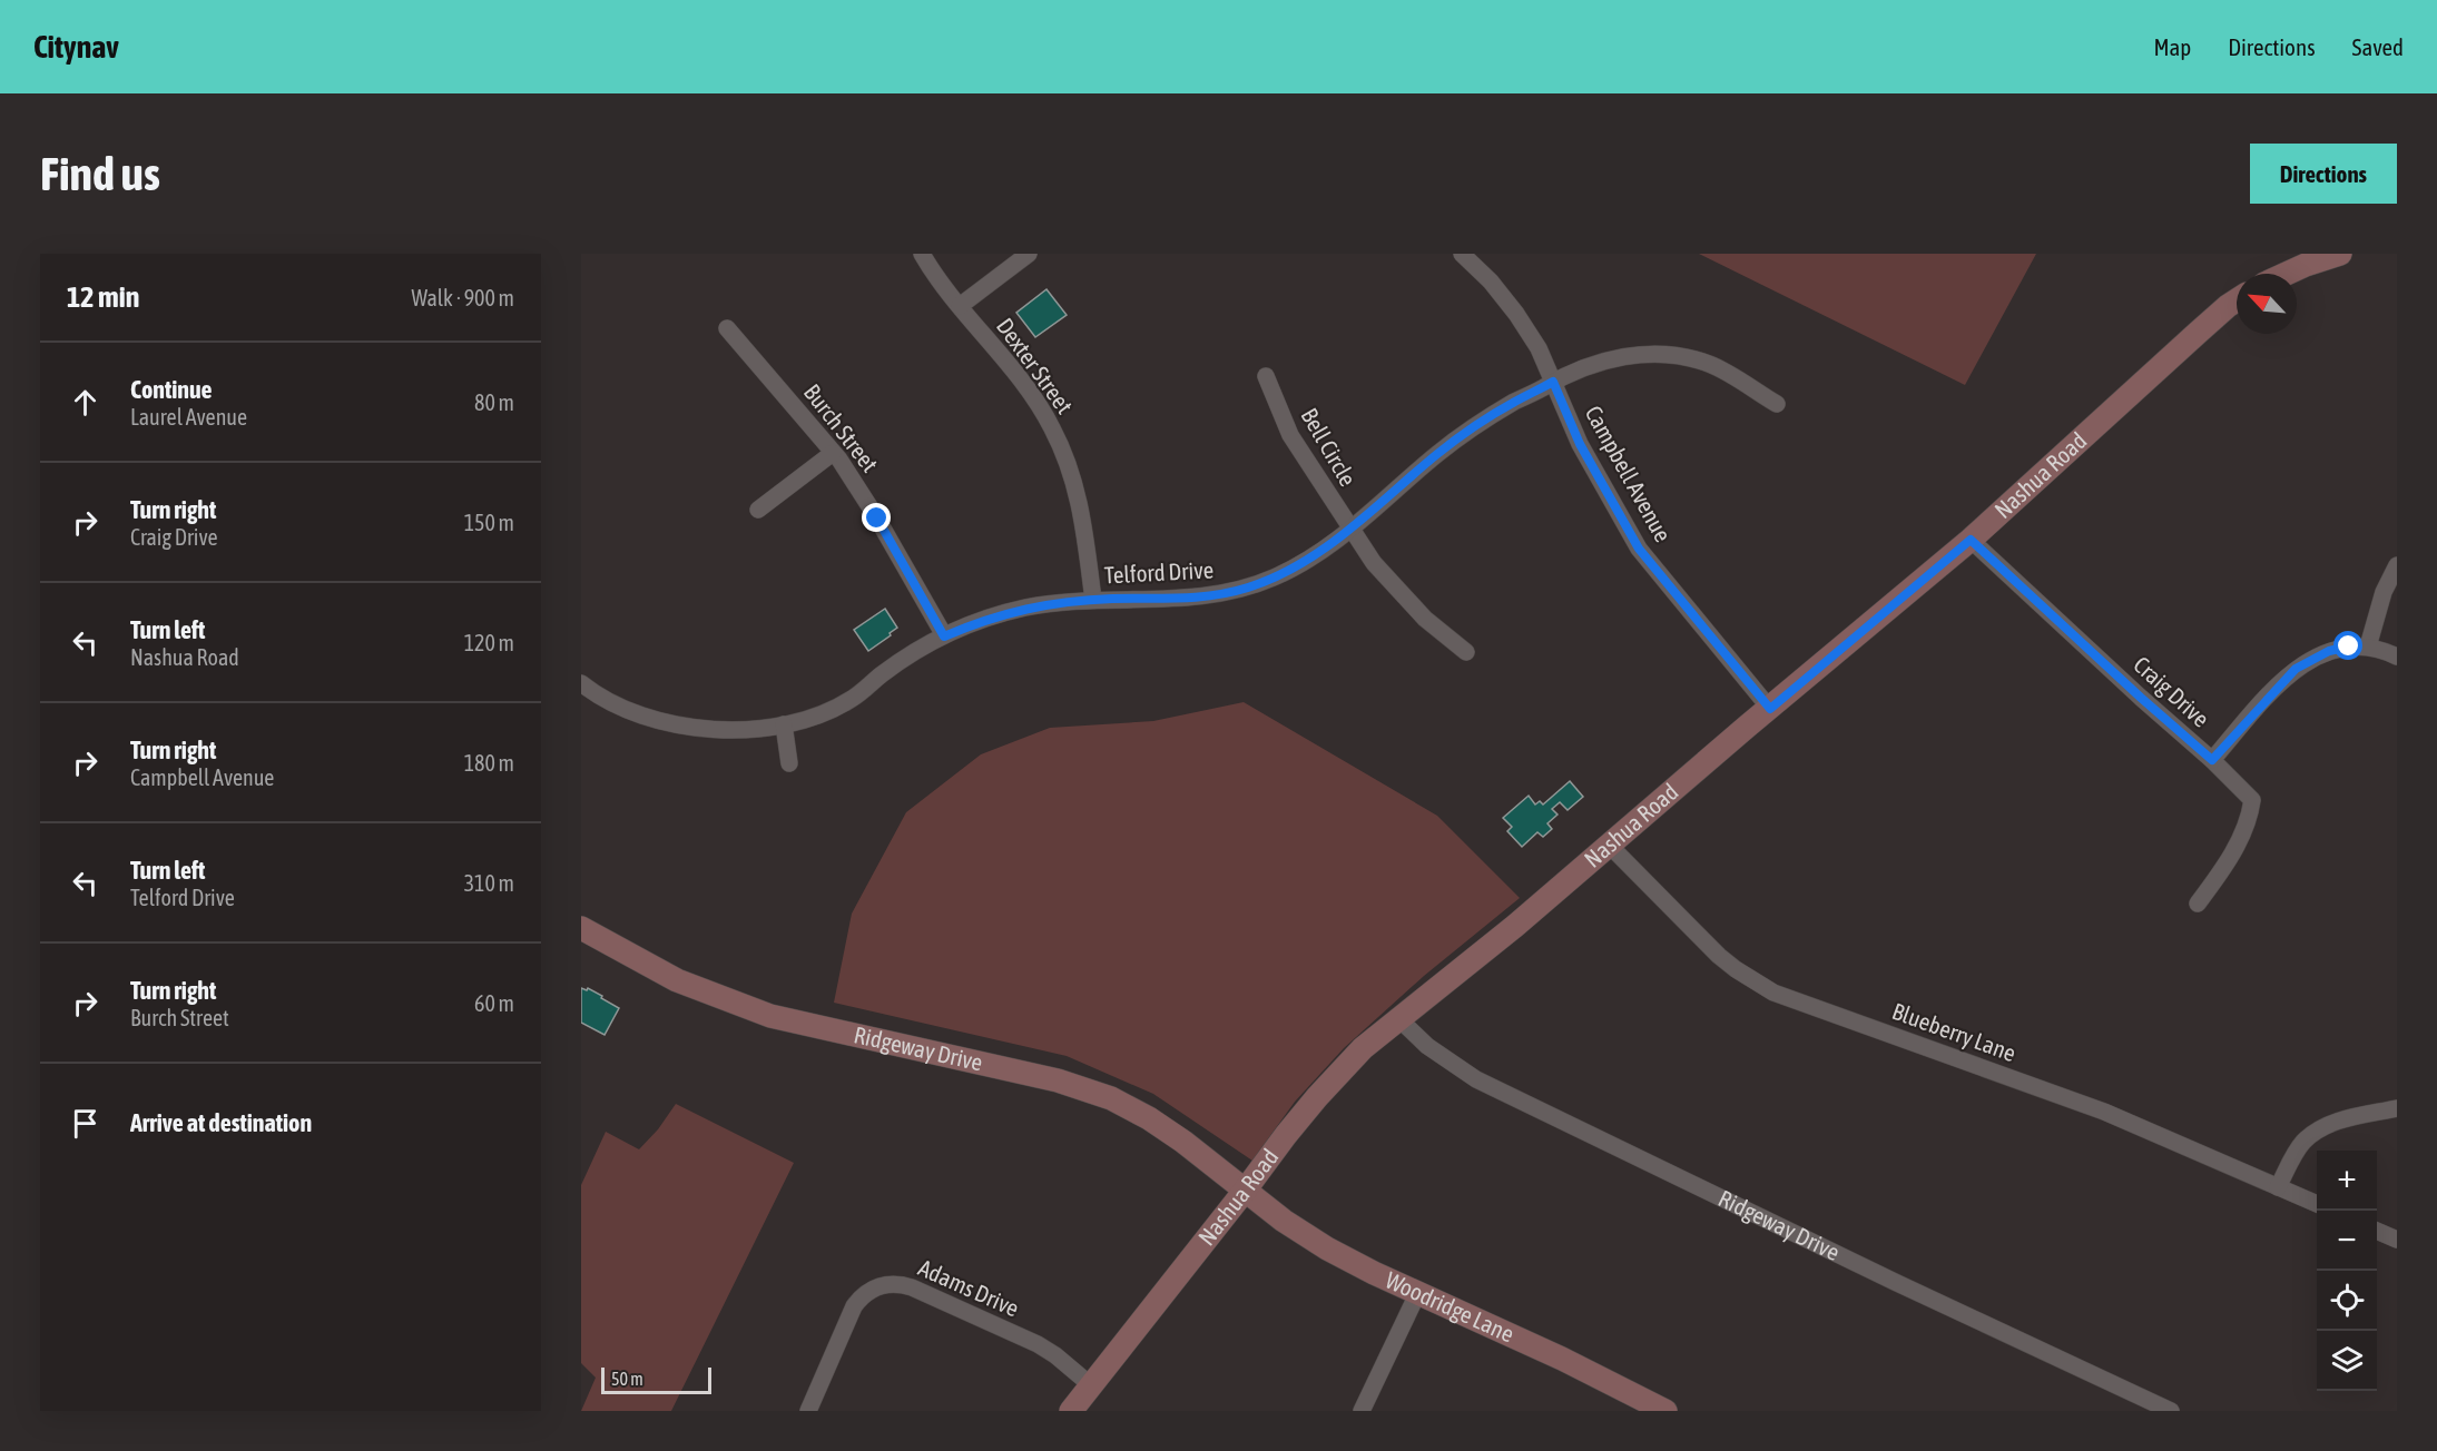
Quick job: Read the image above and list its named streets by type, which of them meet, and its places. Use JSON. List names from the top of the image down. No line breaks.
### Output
{"streets":{"street":["Dexter Street","Burch Street","Bell Circle","Campbell Avenue","Nashua Road","Telford Drive","Craig Drive","Blueberry Lane","Ridgeway Drive","Adams Drive","Woodridge Lane"]},"crossings":[["Dexter Street","Telford Drive"],["Burch Street","Telford Drive"],["Bell Circle","Telford Drive"],["Campbell Avenue","Nashua Road"],["Campbell Avenue","Telford Drive"],["Nashua Road","Craig Drive"],["Nashua Road","Blueberry Lane"],["Nashua Road","Ridgeway Drive"],["Nashua Road","Adams Drive"],["Nashua Road","Woodridge Lane"],["Ridgeway Drive","Woodridge Lane"]],"scale_bar":"50 m","north":"top left","page":{"header":"Citynav","nav":["Map","Directions","Saved"],"buttons":"Directions","title":"Find us","heading":["12 min","Walk · 900 m"],"list":[["Continue","Laurel Avenue","80 m"],["Turn right","Craig Drive","150 m"],["Turn left","Nashua Road","120 m"],["Turn right","Campbell Avenue","180 m"],["Turn left","Telford Drive","310 m"],["Turn right","Burch Street","60 m"],"Arrive at destination"],"map_buttons":["+","−"],"scale":"50 m"}}
